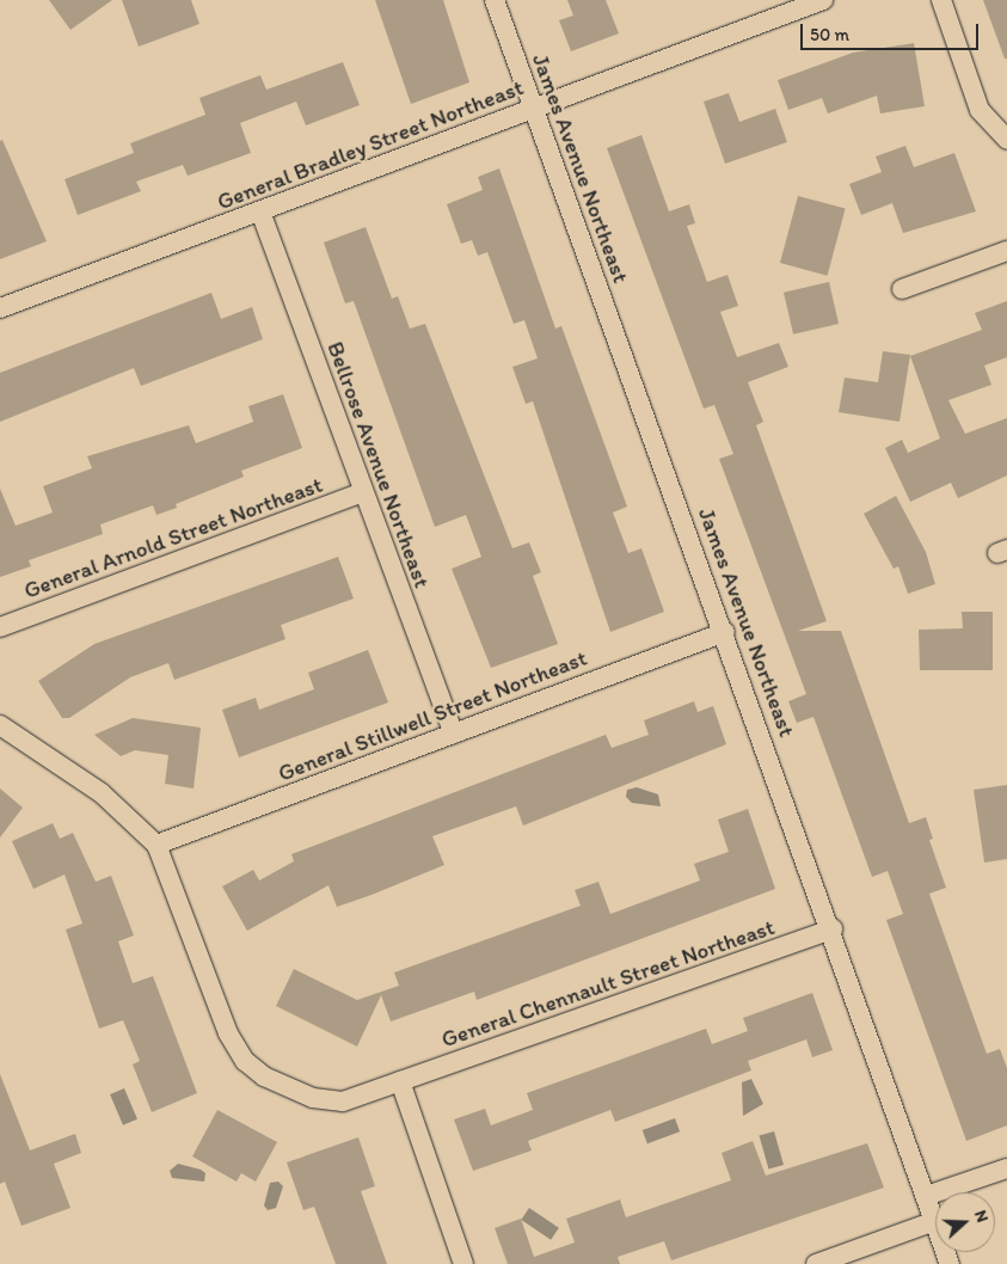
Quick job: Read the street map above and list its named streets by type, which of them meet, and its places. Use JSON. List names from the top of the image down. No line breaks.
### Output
{"streets":{"street":["General Bradley Street Northeast","James Avenue Northeast","Bellrose Avenue Northeast","General Arnold Street Northeast","General Stillwell Street Northeast","General Chennault Street Northeast"]},"crossings":[["General Bradley Street Northeast","James Avenue Northeast"],["General Bradley Street Northeast","Bellrose Avenue Northeast"],["James Avenue Northeast","General Stillwell Street Northeast"],["James Avenue Northeast","General Chennault Street Northeast"],["Bellrose Avenue Northeast","General Arnold Street Northeast"],["Bellrose Avenue Northeast","General Stillwell Street Northeast"],["General Stillwell Street Northeast","General Chennault Street Northeast"]],"scale_bar":"50 m","north":"right"}
